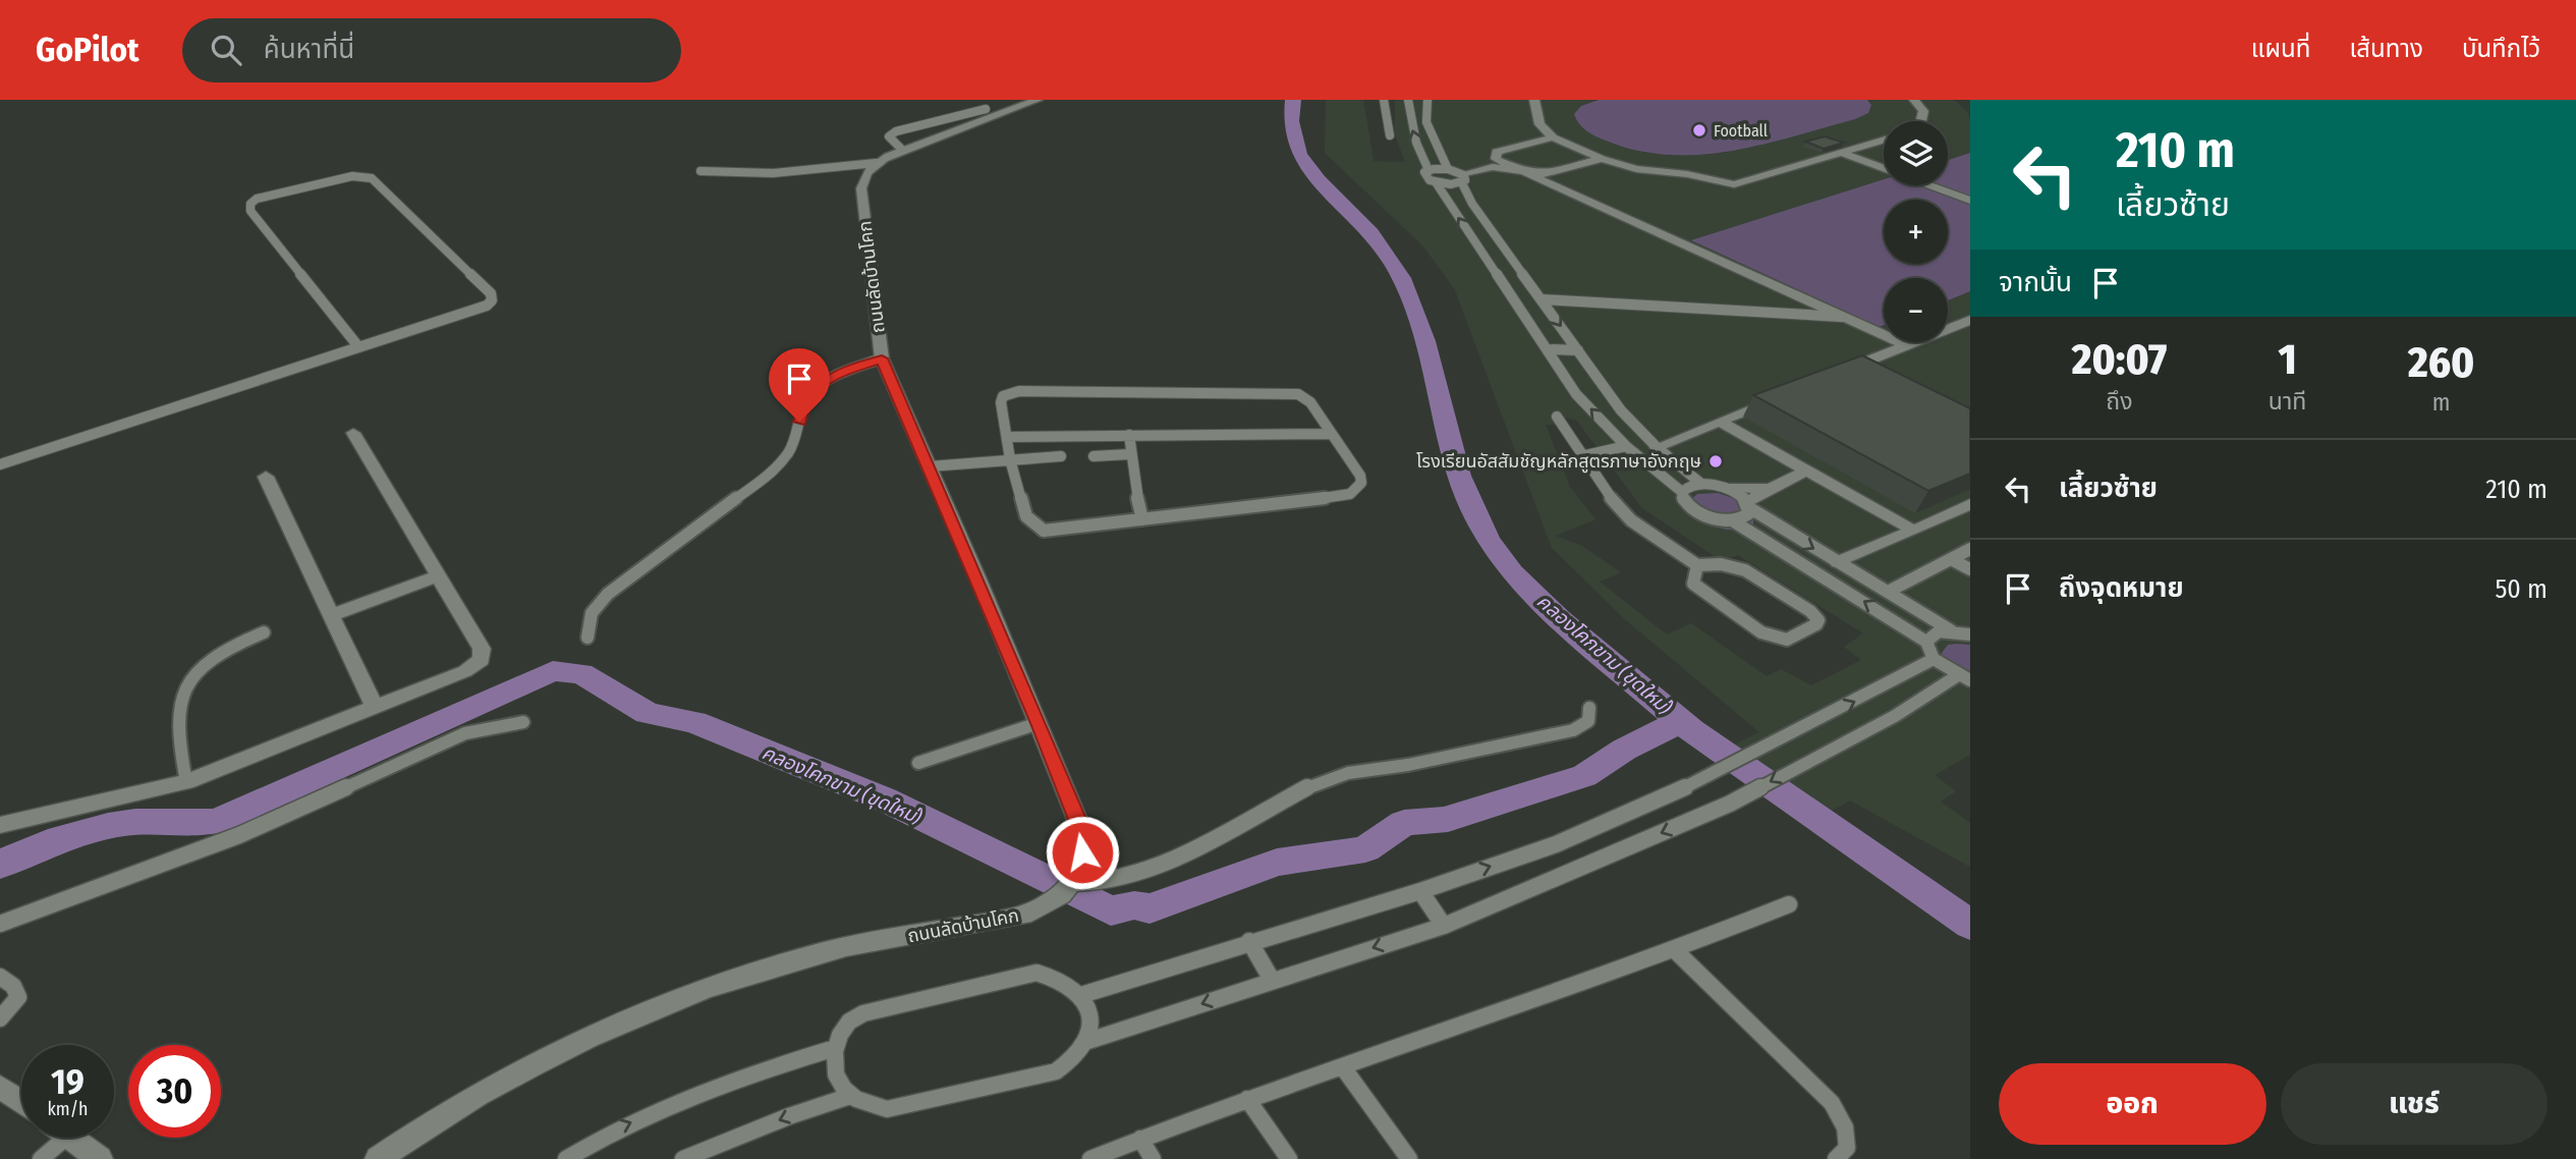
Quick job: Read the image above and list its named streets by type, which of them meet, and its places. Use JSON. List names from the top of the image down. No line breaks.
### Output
{"streets":{"street":["ถนนลัดบ้านโคก"]},"water":["คลองโคกขาม (ขุดใหม่)"],"places":["Football","โรงเรียนอัสสัมชัญหลักสูตรภาษาอังกฤษ"],"page":{"header":"GoPilot","search":"ค้นหาที่นี่","nav":["แผนที่","เส้นทาง","บันทึกไว้"],"turn":["210 m","เลี้ยวซ้าย"],"map_buttons":["+","−"],"then":"จากนั้น","eta":["20:07","ถึง","1","นาที","260","m"],"list":[{"name":"เลี้ยวซ้าย","value":"210 m"},{"name":"ถึงจุดหมาย","value":"50 m"}],"speed":"19 km/h","limit":"30","buttons":["ออก","แชร์"]}}
